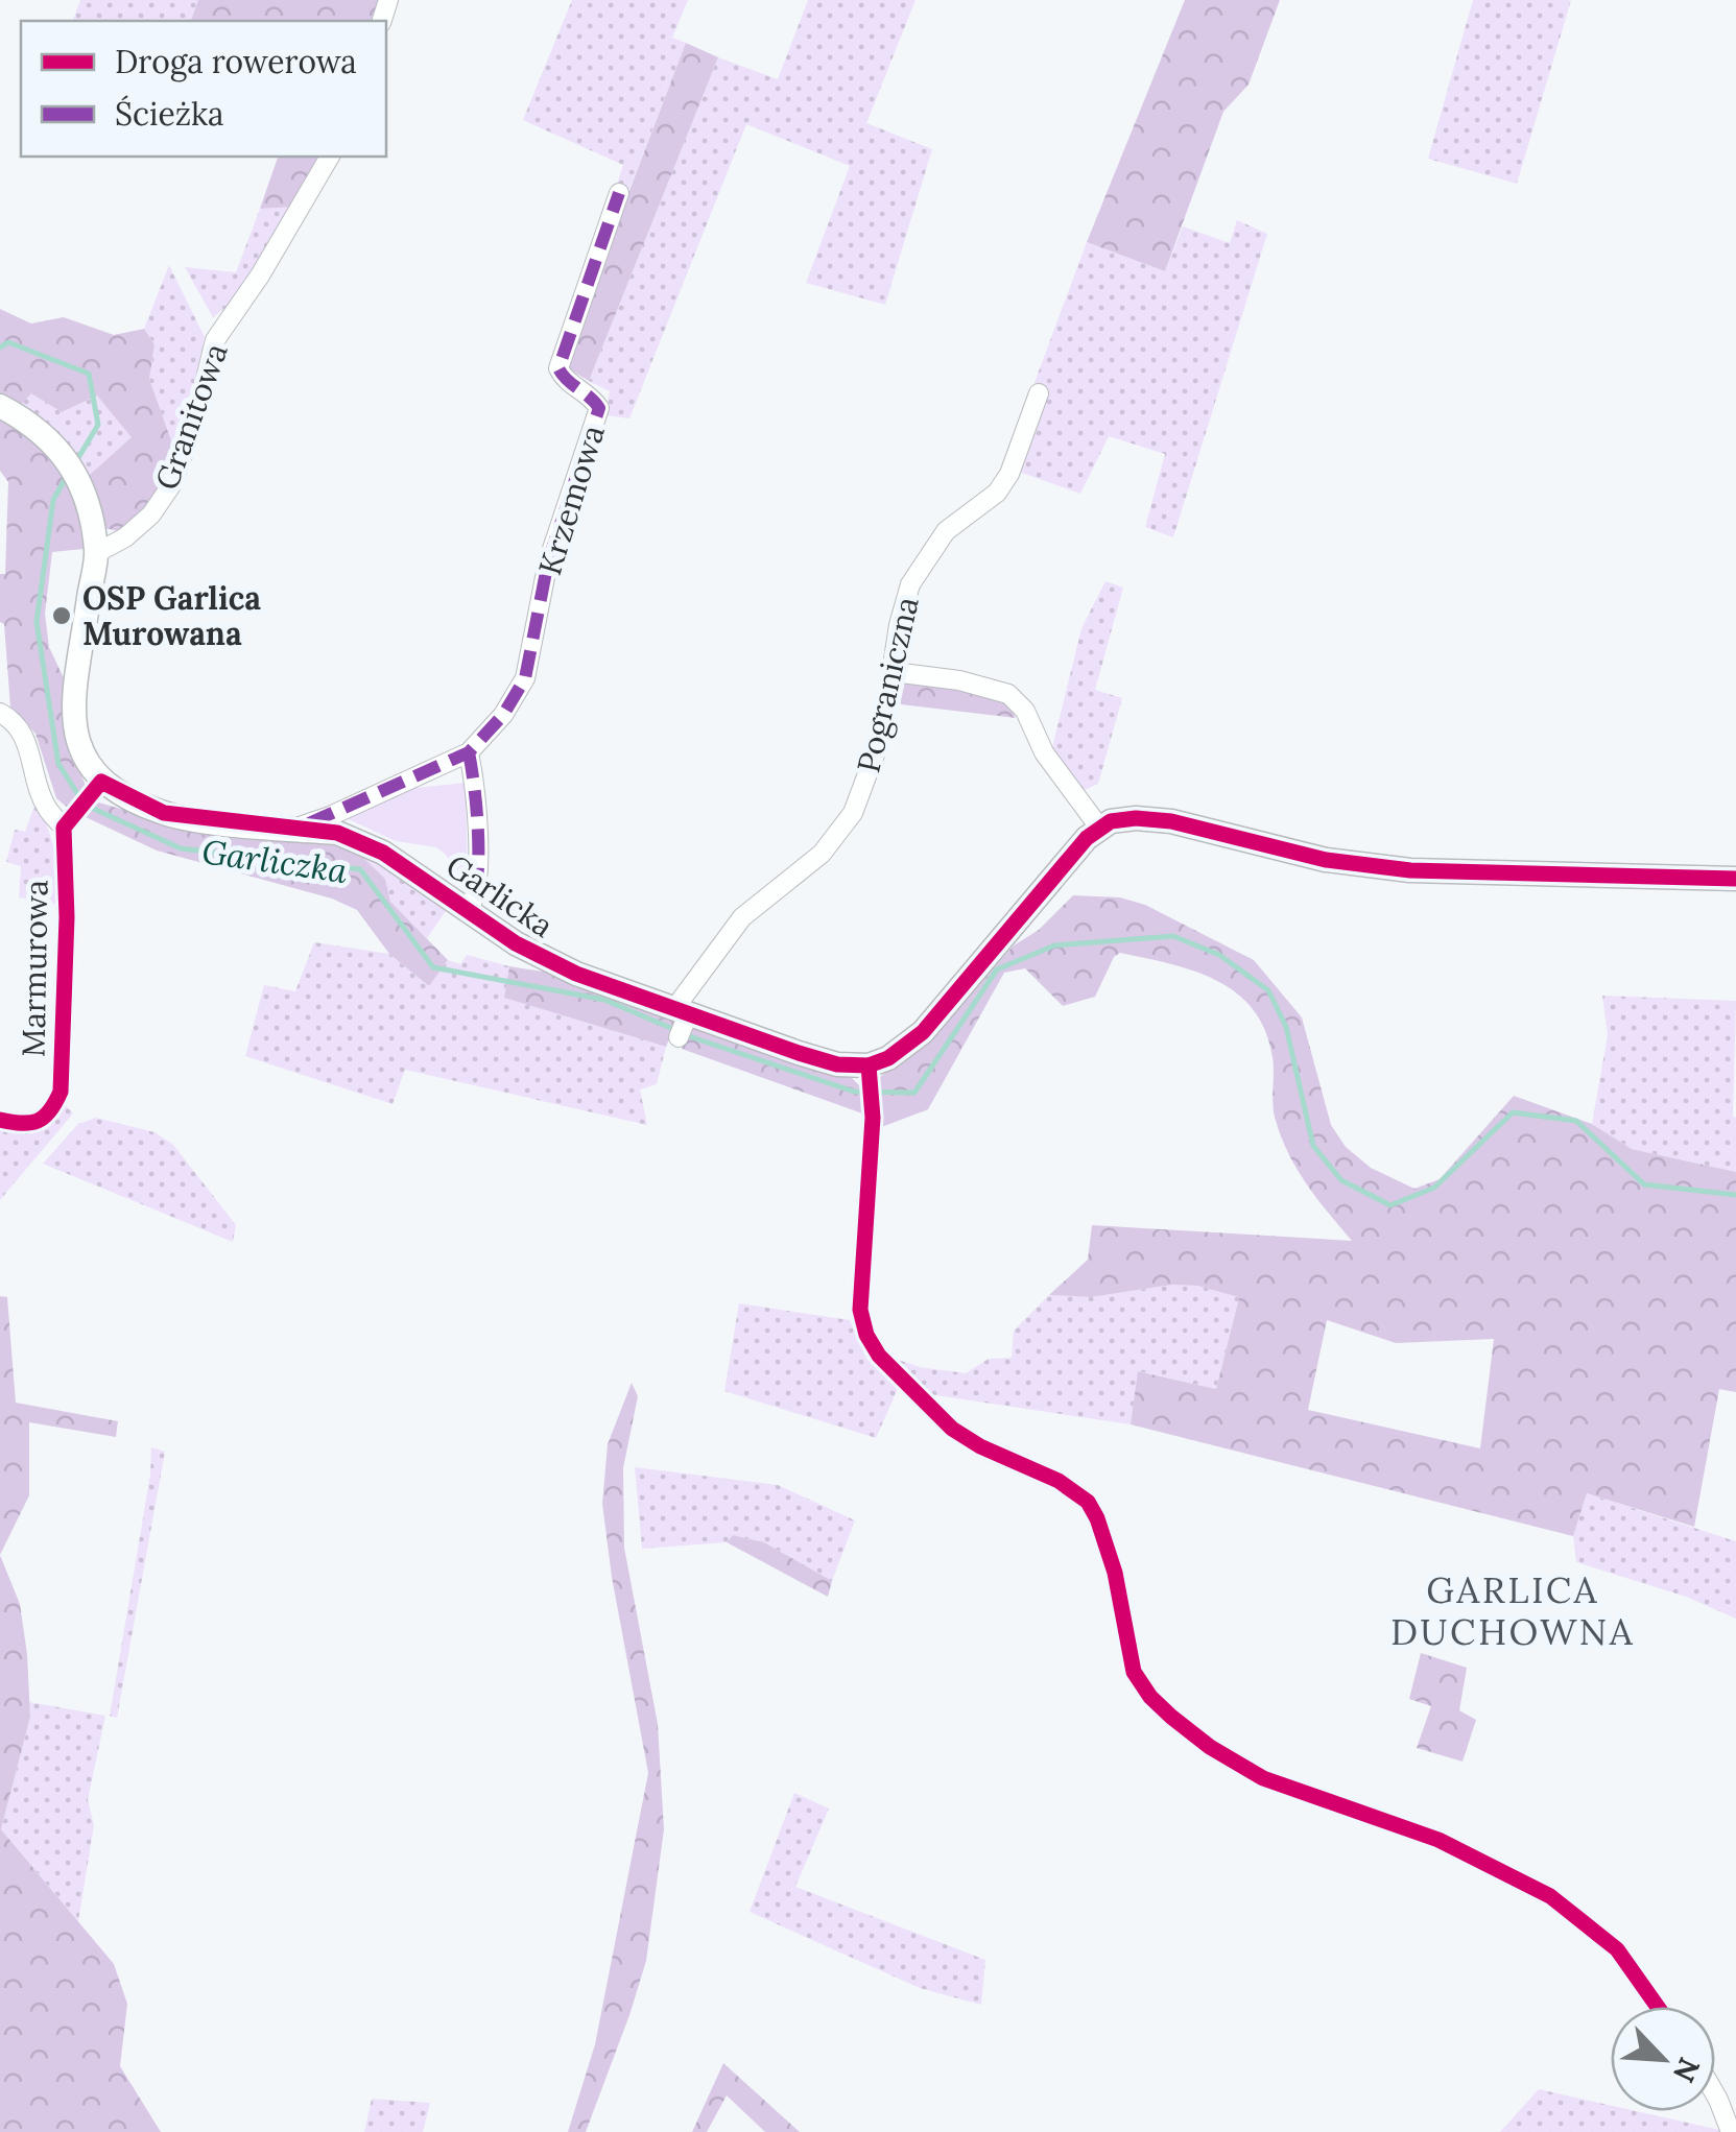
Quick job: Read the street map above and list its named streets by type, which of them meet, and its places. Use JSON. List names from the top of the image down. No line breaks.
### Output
{"streets":{"street":["Granitowa","Krzemowa","Pograniczna","Garlicka","Marmurowa"]},"crossings":[["Krzemowa","Garlicka"],["Pograniczna","Garlicka"]],"districts":["GARLICA DUCHOWNA"],"water":["Garliczka"],"places":["OSP Garlica Murowana"],"legend":["Droga rowerowa","Ścieżka"],"north":"bottom right"}
